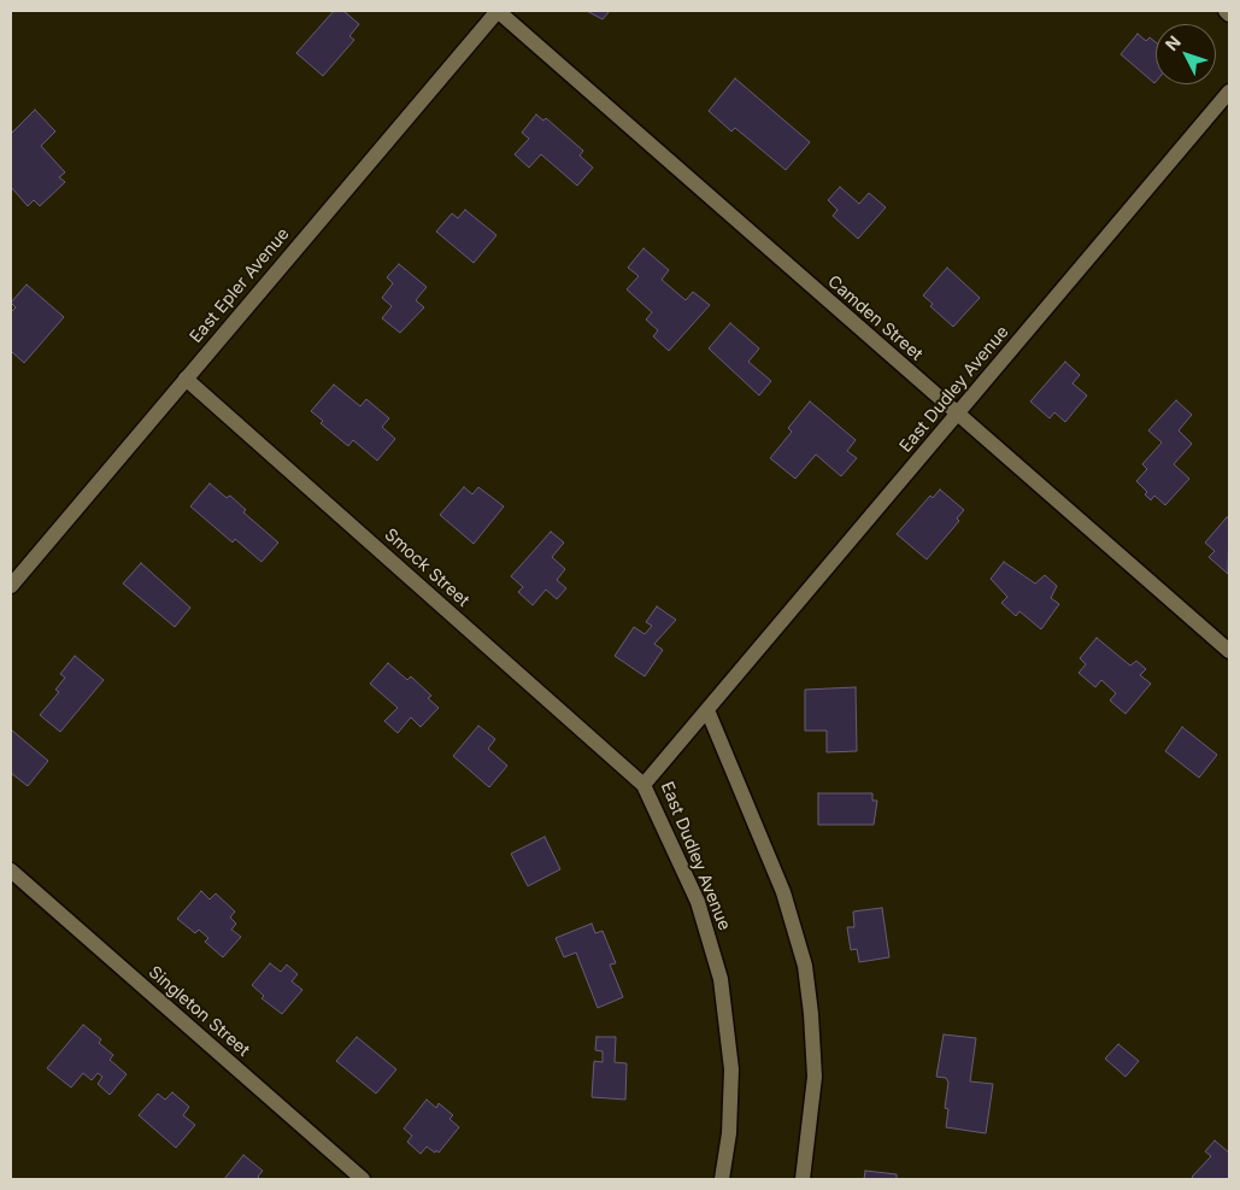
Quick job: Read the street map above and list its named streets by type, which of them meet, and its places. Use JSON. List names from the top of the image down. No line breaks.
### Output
{"streets":{"street":["East Epler Avenue","Camden Street","East Dudley Avenue","Smock Street","Singleton Street"]},"crossings":[["East Epler Avenue","Camden Street"],["East Epler Avenue","Smock Street"],["Camden Street","East Dudley Avenue"],["East Dudley Avenue","Smock Street"]],"north":"top left"}
